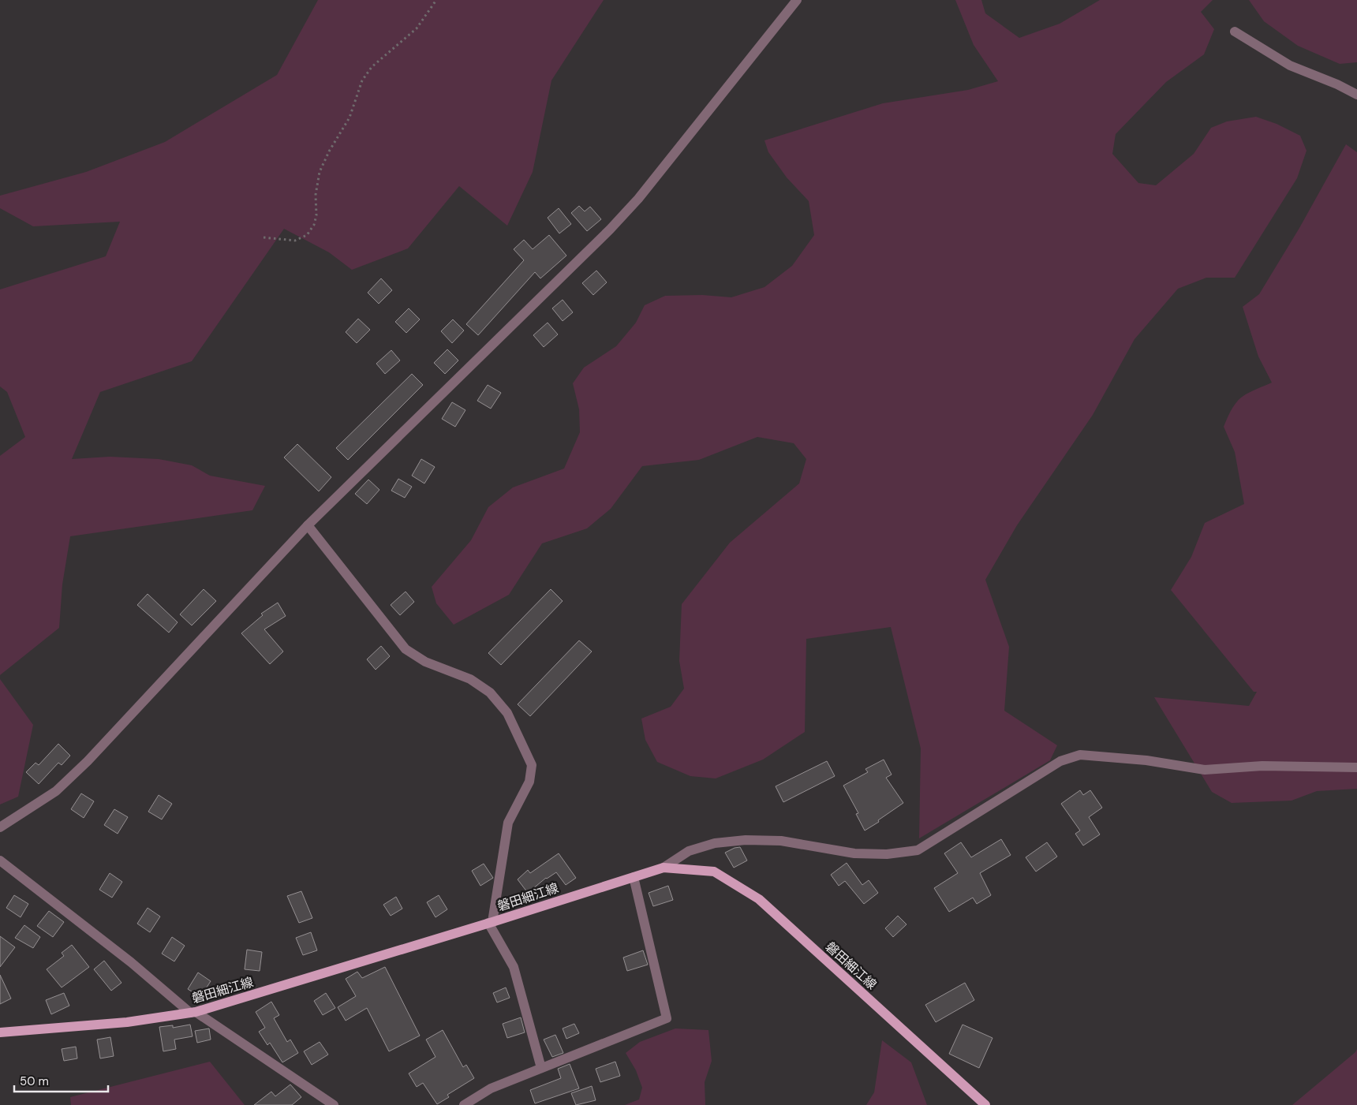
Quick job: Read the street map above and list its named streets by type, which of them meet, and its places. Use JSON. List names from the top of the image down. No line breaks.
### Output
{"streets":{"main road":["磐田細江線"]},"scale_bar":"50 m"}
